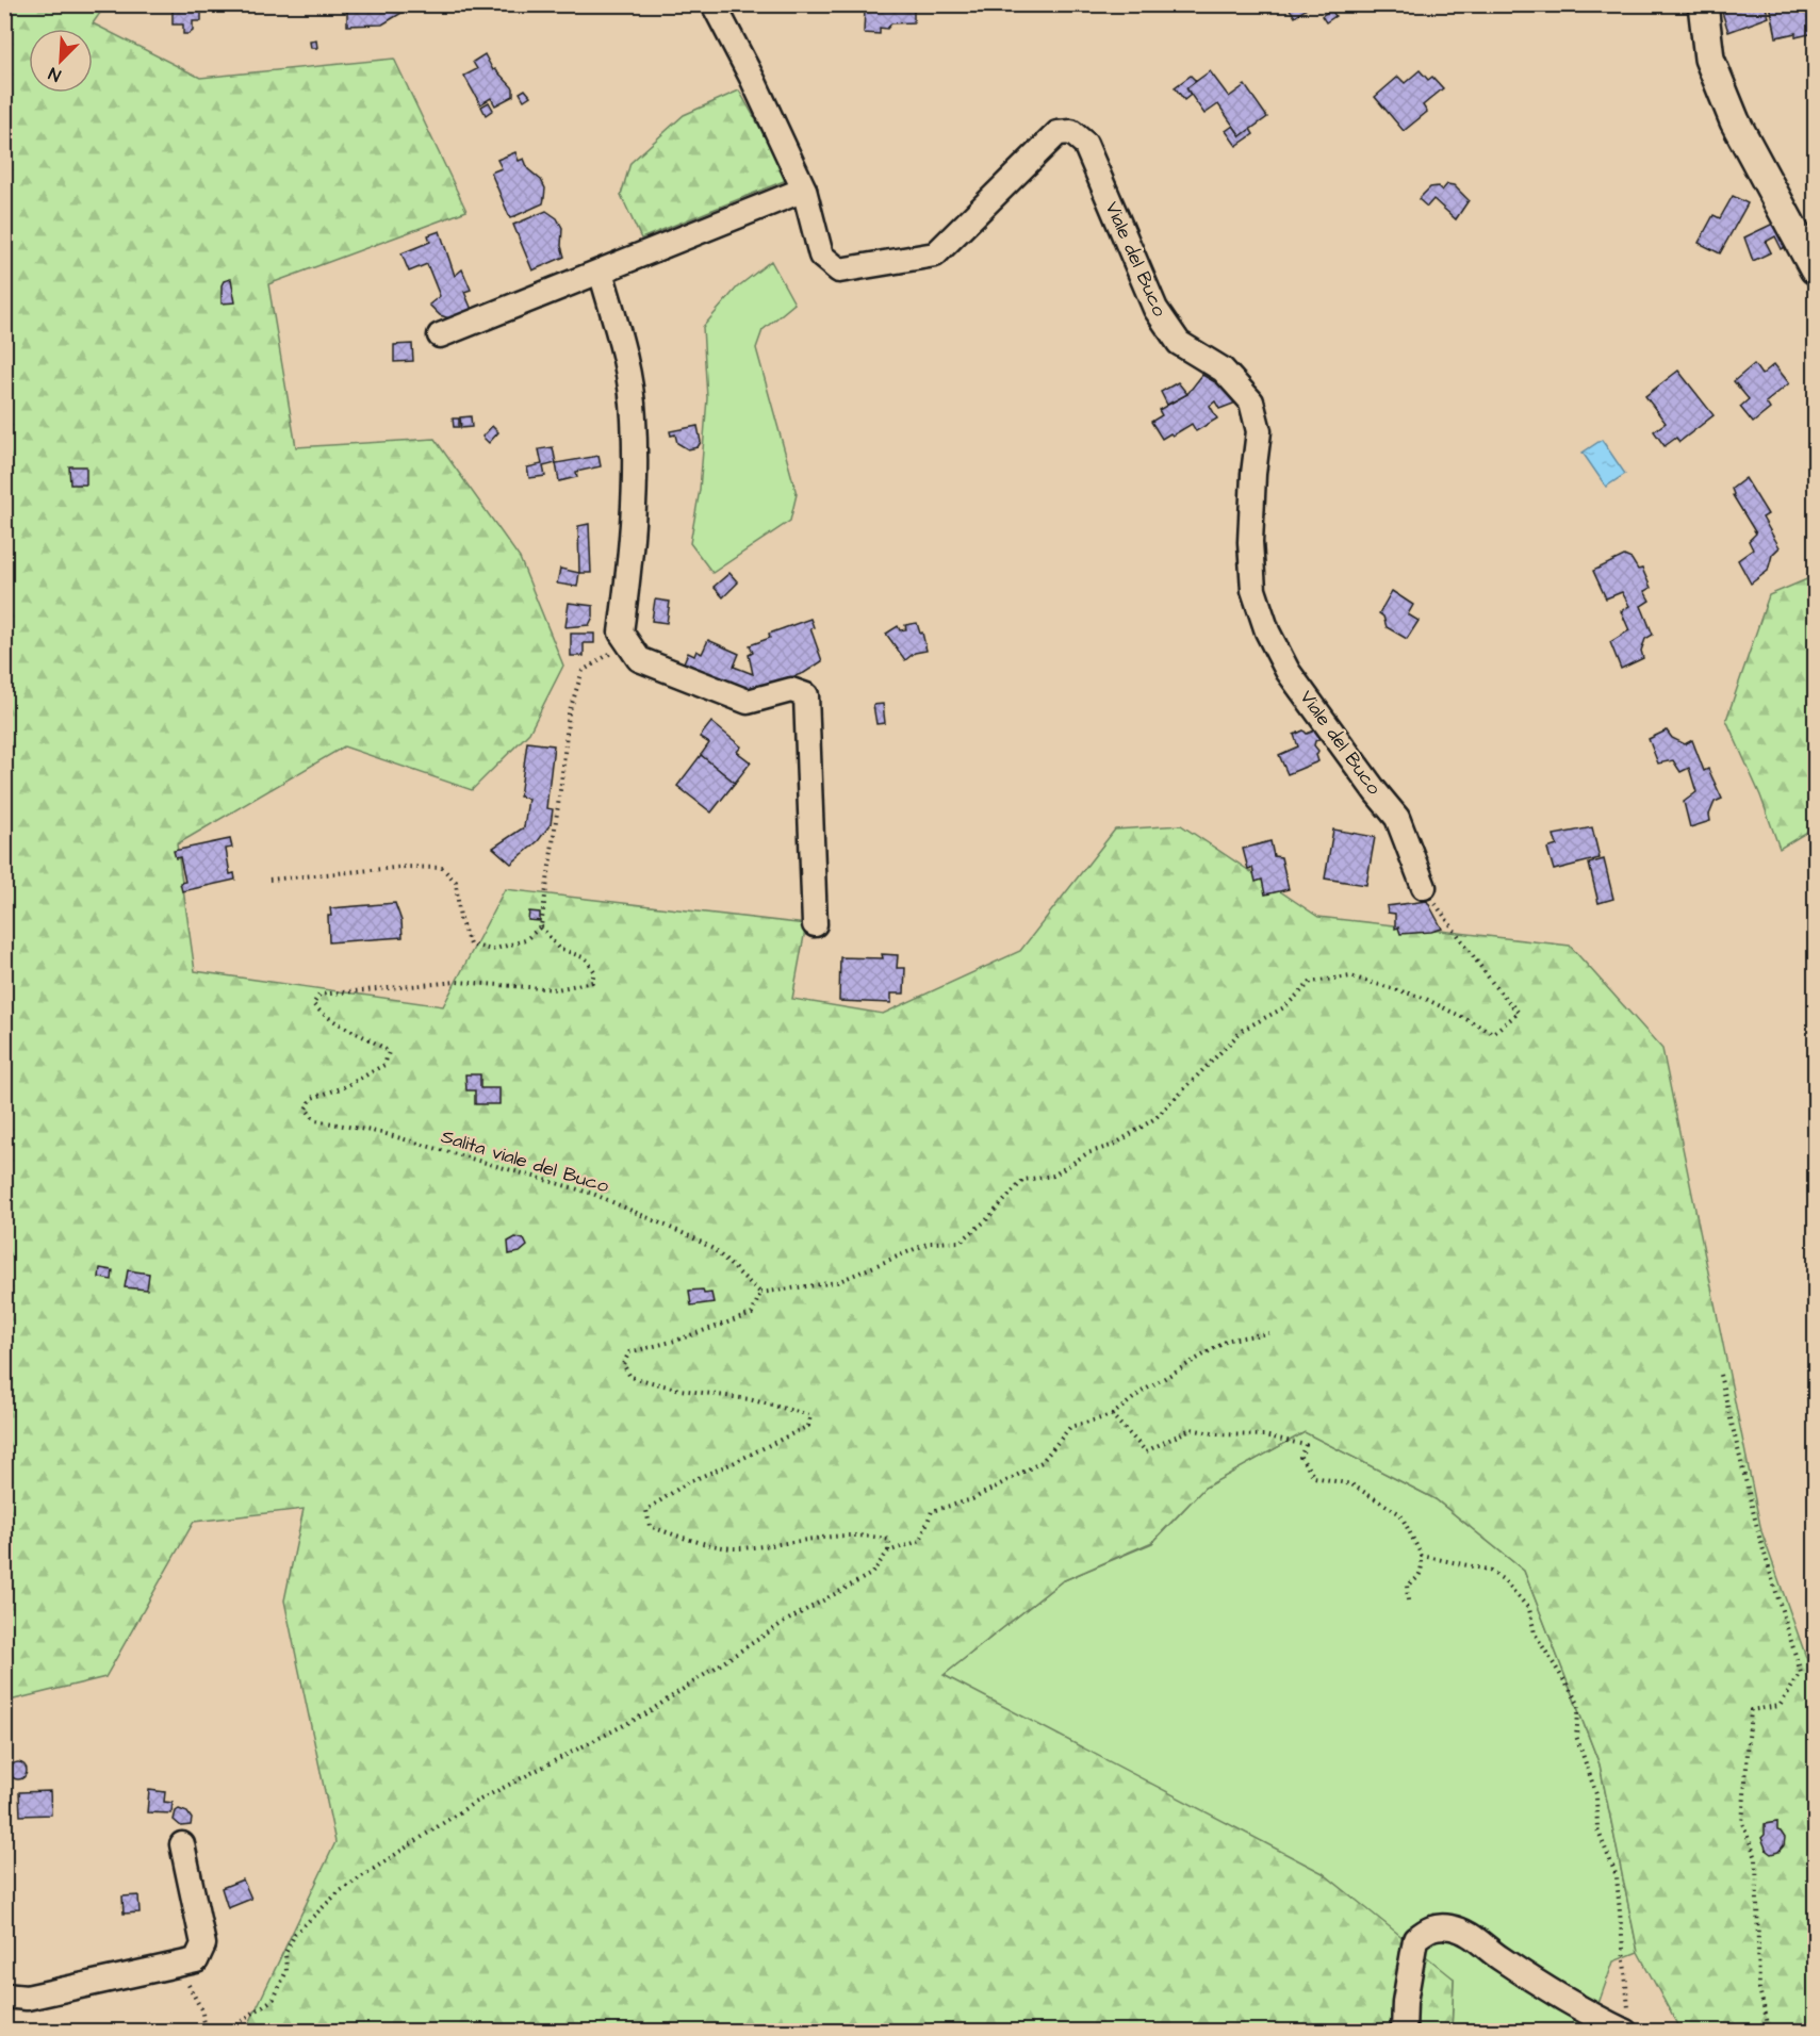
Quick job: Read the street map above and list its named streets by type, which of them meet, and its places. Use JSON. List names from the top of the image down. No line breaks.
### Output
{"streets":{"street":["Viale del Buco"],"path":["Salita viale del Buco"]},"north":"bottom left"}
